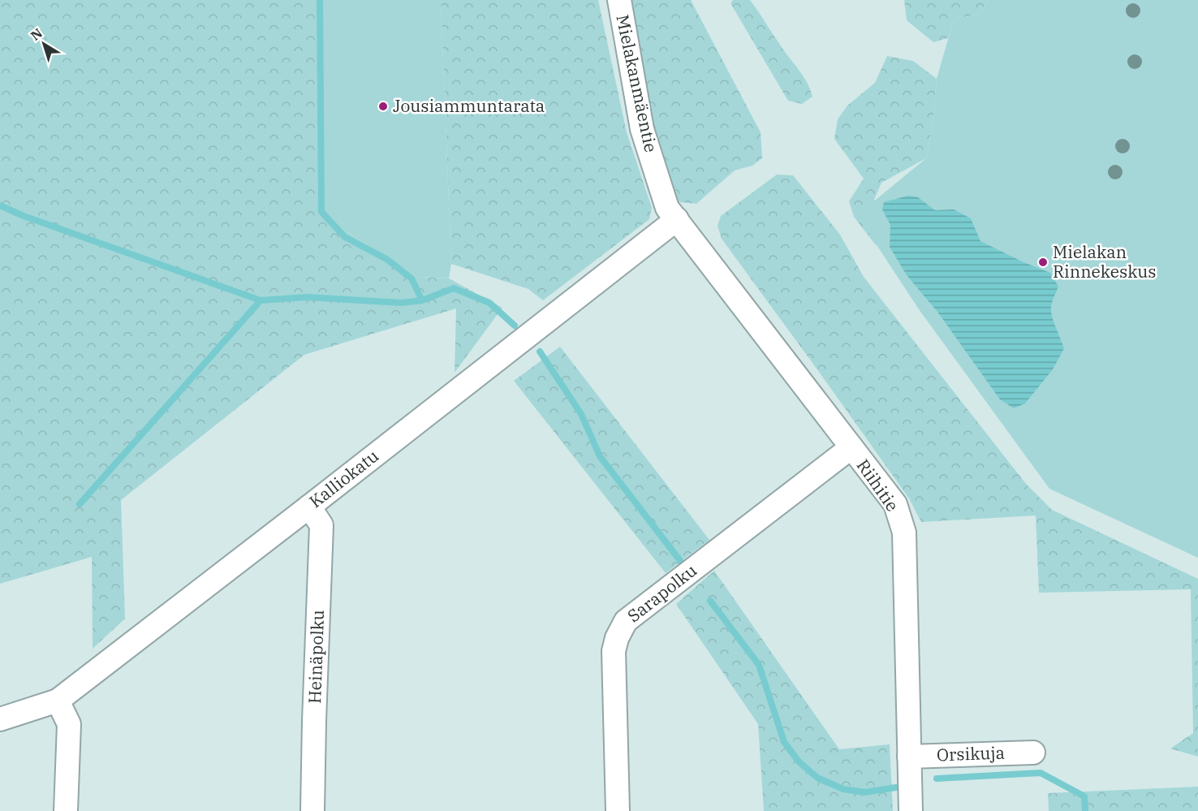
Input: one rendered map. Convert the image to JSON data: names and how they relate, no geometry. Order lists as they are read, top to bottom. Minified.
{"streets":{"street":["Mielakanmäentie","Kalliokatu","Riihitie","Sarapolku","Heinäpolku","Orsikuja"]},"crossings":[["Mielakanmäentie","Kalliokatu"],["Mielakanmäentie","Riihitie"],["Kalliokatu","Riihitie"],["Kalliokatu","Heinäpolku"],["Riihitie","Sarapolku"],["Riihitie","Orsikuja"]],"places":["Jousiammuntarata","Mielakan Rinnekeskus"],"north":"top left"}
